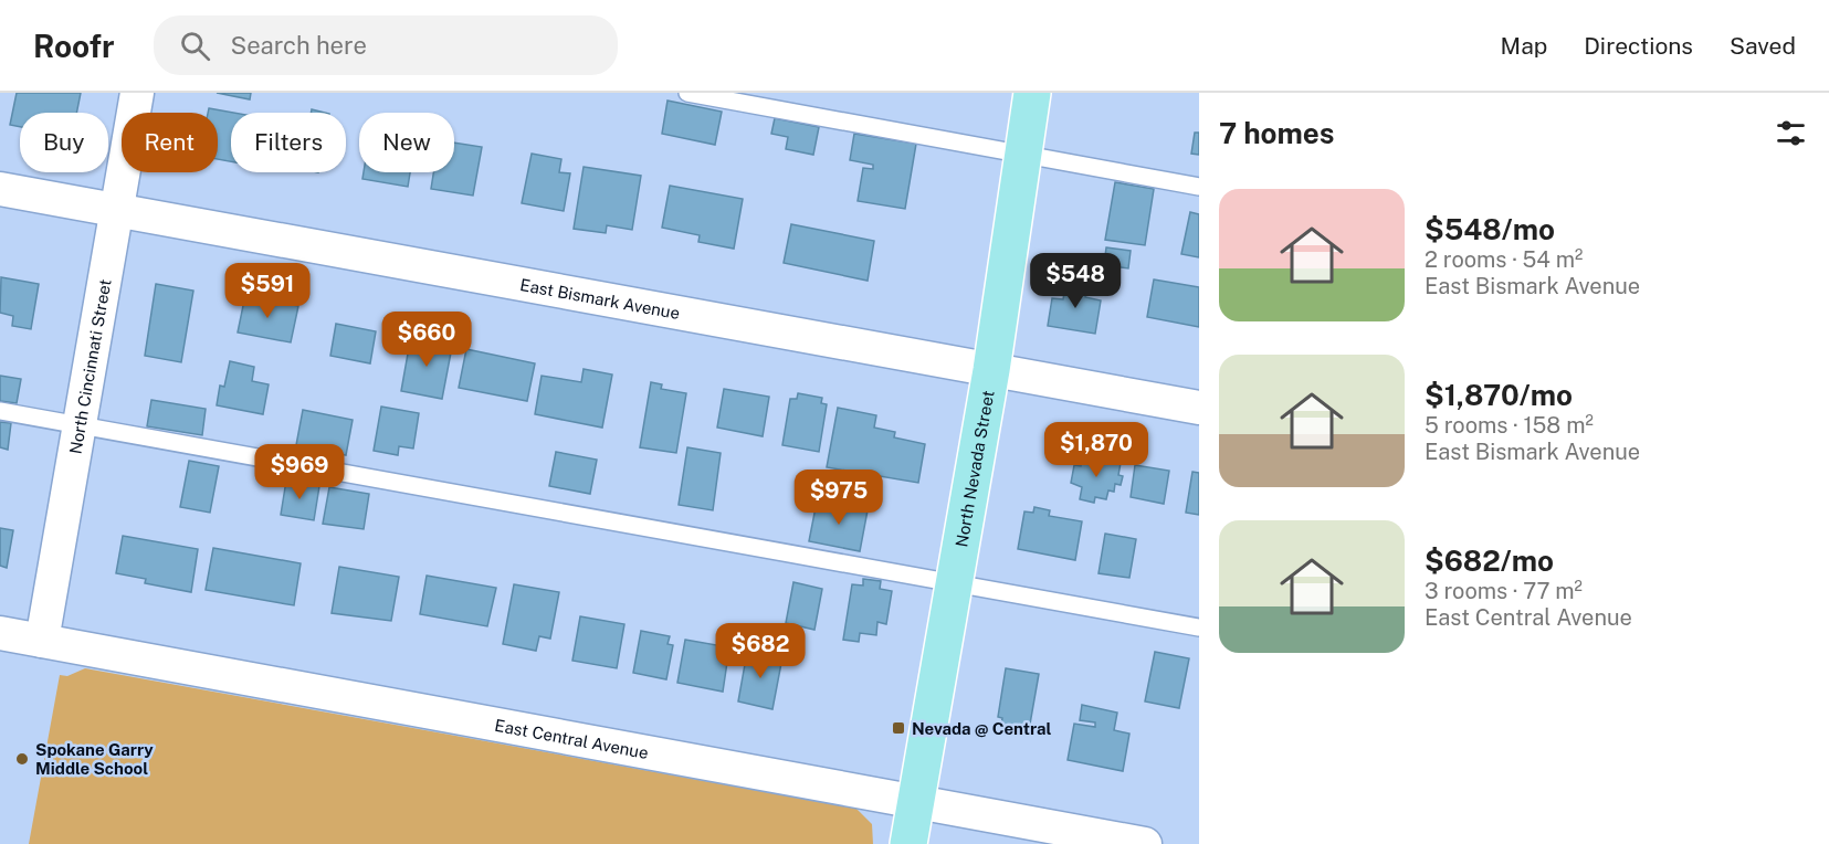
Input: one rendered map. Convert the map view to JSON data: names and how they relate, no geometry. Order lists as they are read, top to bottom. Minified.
{"streets":{"main road":["North Nevada Street"],"street":["East Bismark Avenue","North Cincinnati Street","East Central Avenue"]},"crossings":[["East Bismark Avenue","North Cincinnati Street"],["East Bismark Avenue","North Nevada Street"],["North Cincinnati Street","East Central Avenue"],["North Nevada Street","East Central Avenue"]],"places":{"transit":["Nevada @ Central"],"other":["Spokane Garry Middle School"]},"page":{"header":"Roofr","search":"Search here","nav":["Map","Directions","Saved"],"heading":"7 homes","chip":["Buy","Rent","Filters","New"],"list":[{"name":"$548/mo","note":"2 rooms · 54 m² · East Bismark Avenue"},{"name":"$1,870/mo","note":"5 rooms · 158 m² · East Bismark Avenue"},{"name":"$682/mo","note":"3 rooms · 77 m² · East Central Avenue"}],"price":["$548","$591","$660","$1,870","$969","$975","$682"]}}
